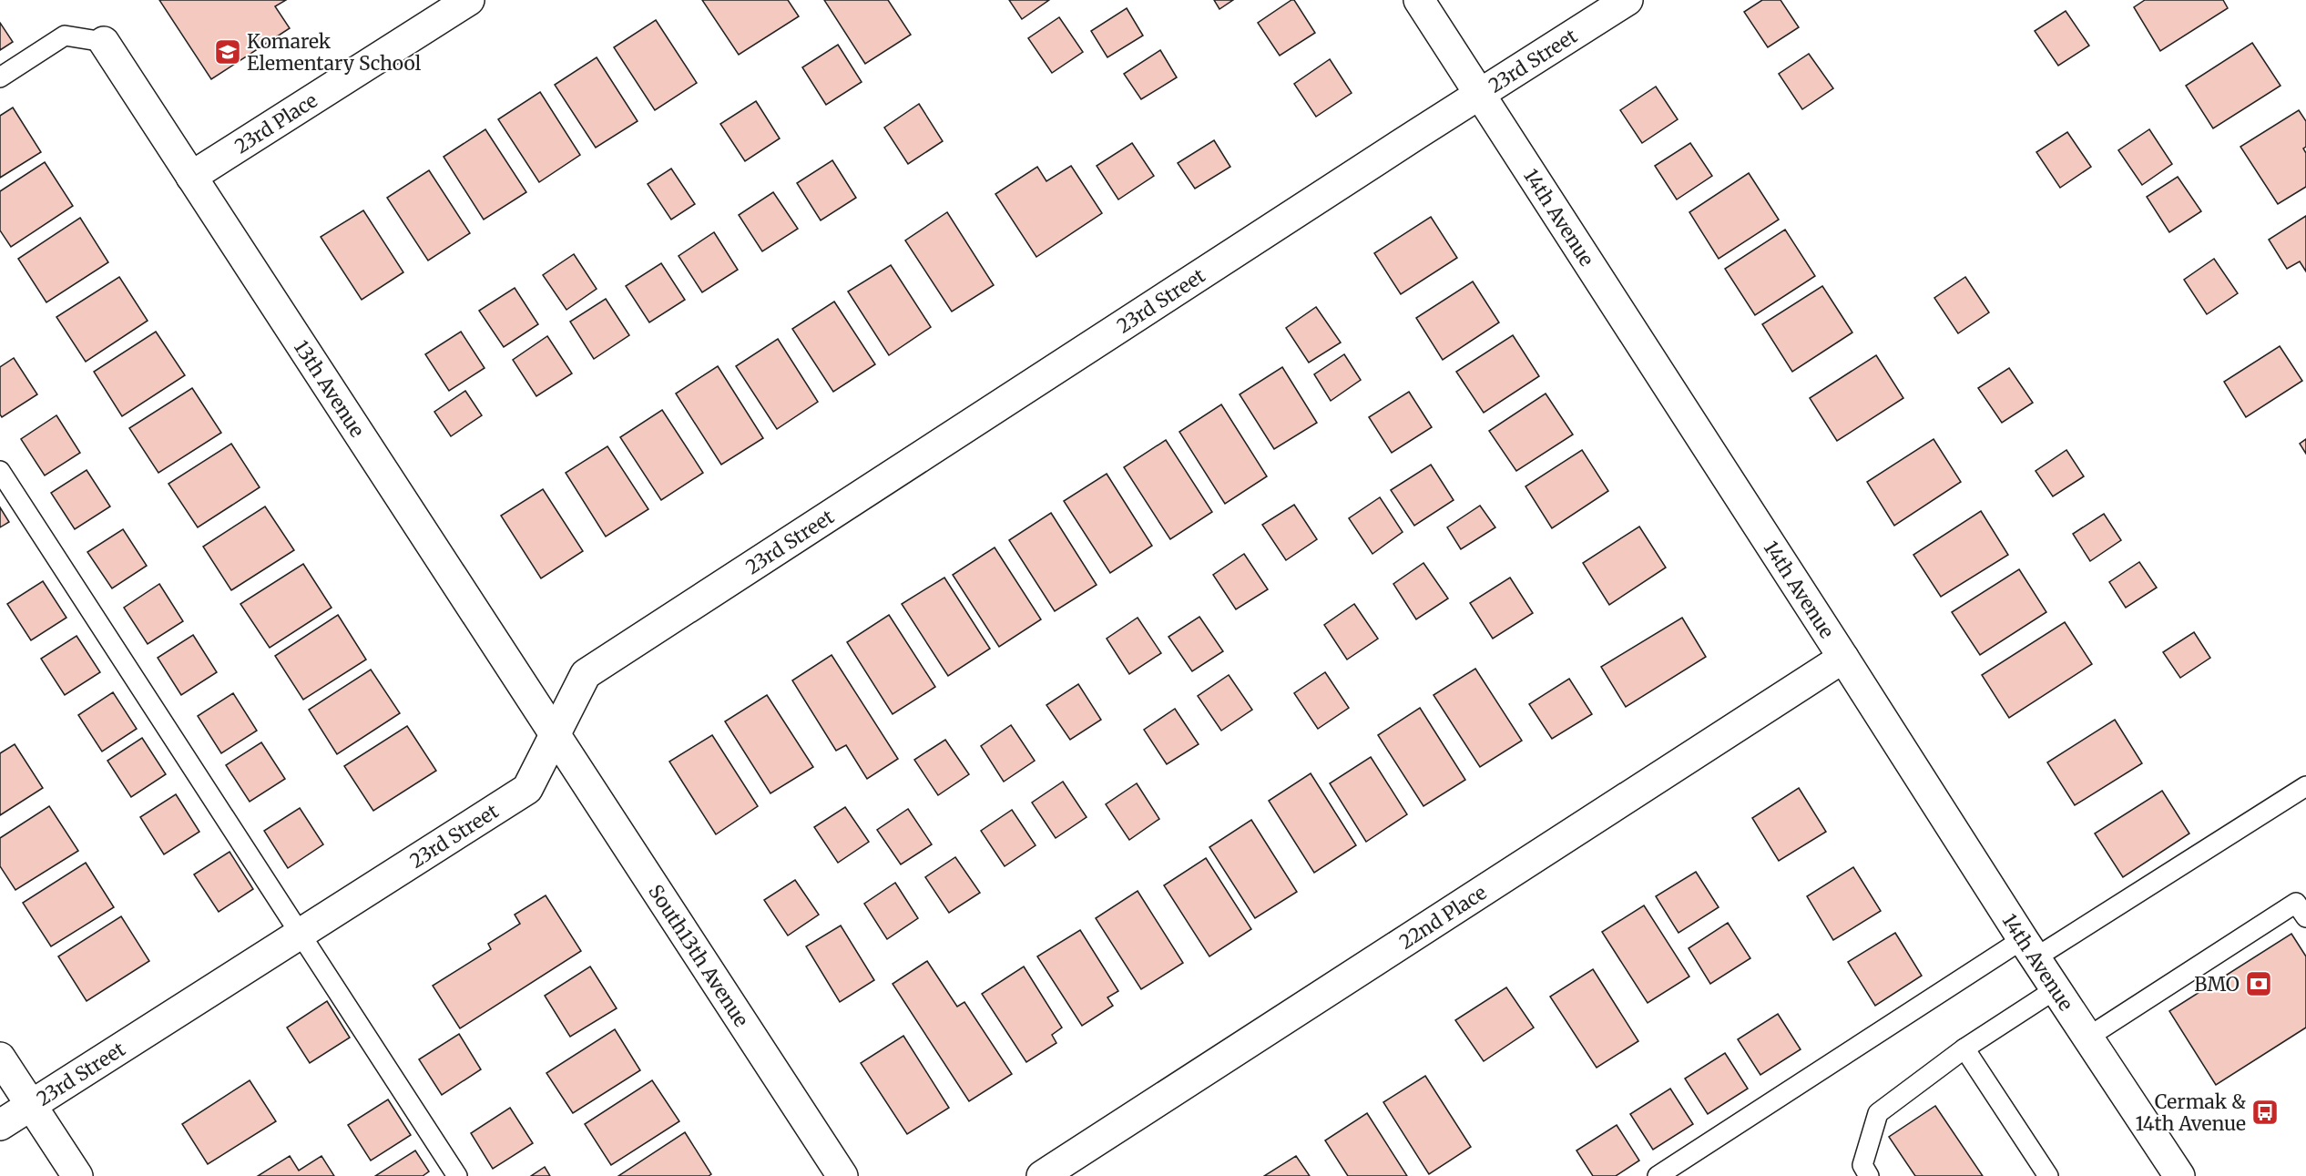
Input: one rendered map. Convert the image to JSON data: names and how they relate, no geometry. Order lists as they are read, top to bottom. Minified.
{"streets":{"street":["23rd Street","23rd Place","14th Avenue","13th Avenue","22nd Place","South13th Avenue"]},"crossings":[["23rd Street","14th Avenue"],["23rd Street","13th Avenue"],["23rd Street","South13th Avenue"],["23rd Place","13th Avenue"],["14th Avenue","22nd Place"],["13th Avenue","South13th Avenue"]],"places":{"school or university":["Komarek Elementary School"],"bank":["BMO"],"bus stop":["Cermak & 14th Avenue"]}}
